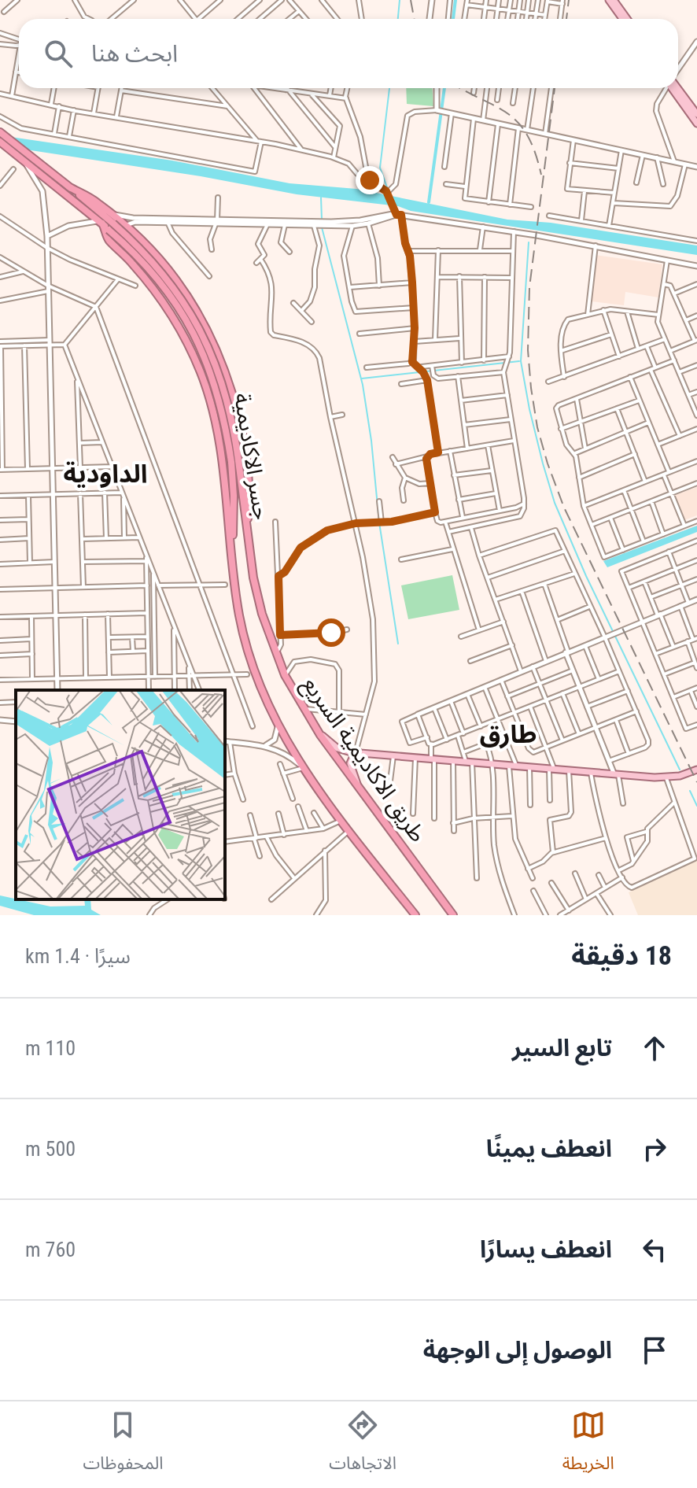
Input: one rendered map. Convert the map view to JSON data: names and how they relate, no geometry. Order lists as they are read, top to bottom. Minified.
{"streets":{"highway":["جسر الاكاديمية","طريق الاكاديمية السريع"]},"crossings":[["جسر الاكاديمية","طريق الاكاديمية السريع"]],"districts":["الداودية","طارق"],"page":{"search":"ابحث هنا","heading":["18 دقيقة","سيرًا · 1.4 km"],"list":[["تابع السير","110 m"],["انعطف يمينًا","500 m"],["انعطف يسارًا","760 m"],"الوصول إلى الوجهة"],"nav":["الخريطة","الاتجاهات","المحفوظات"]}}
